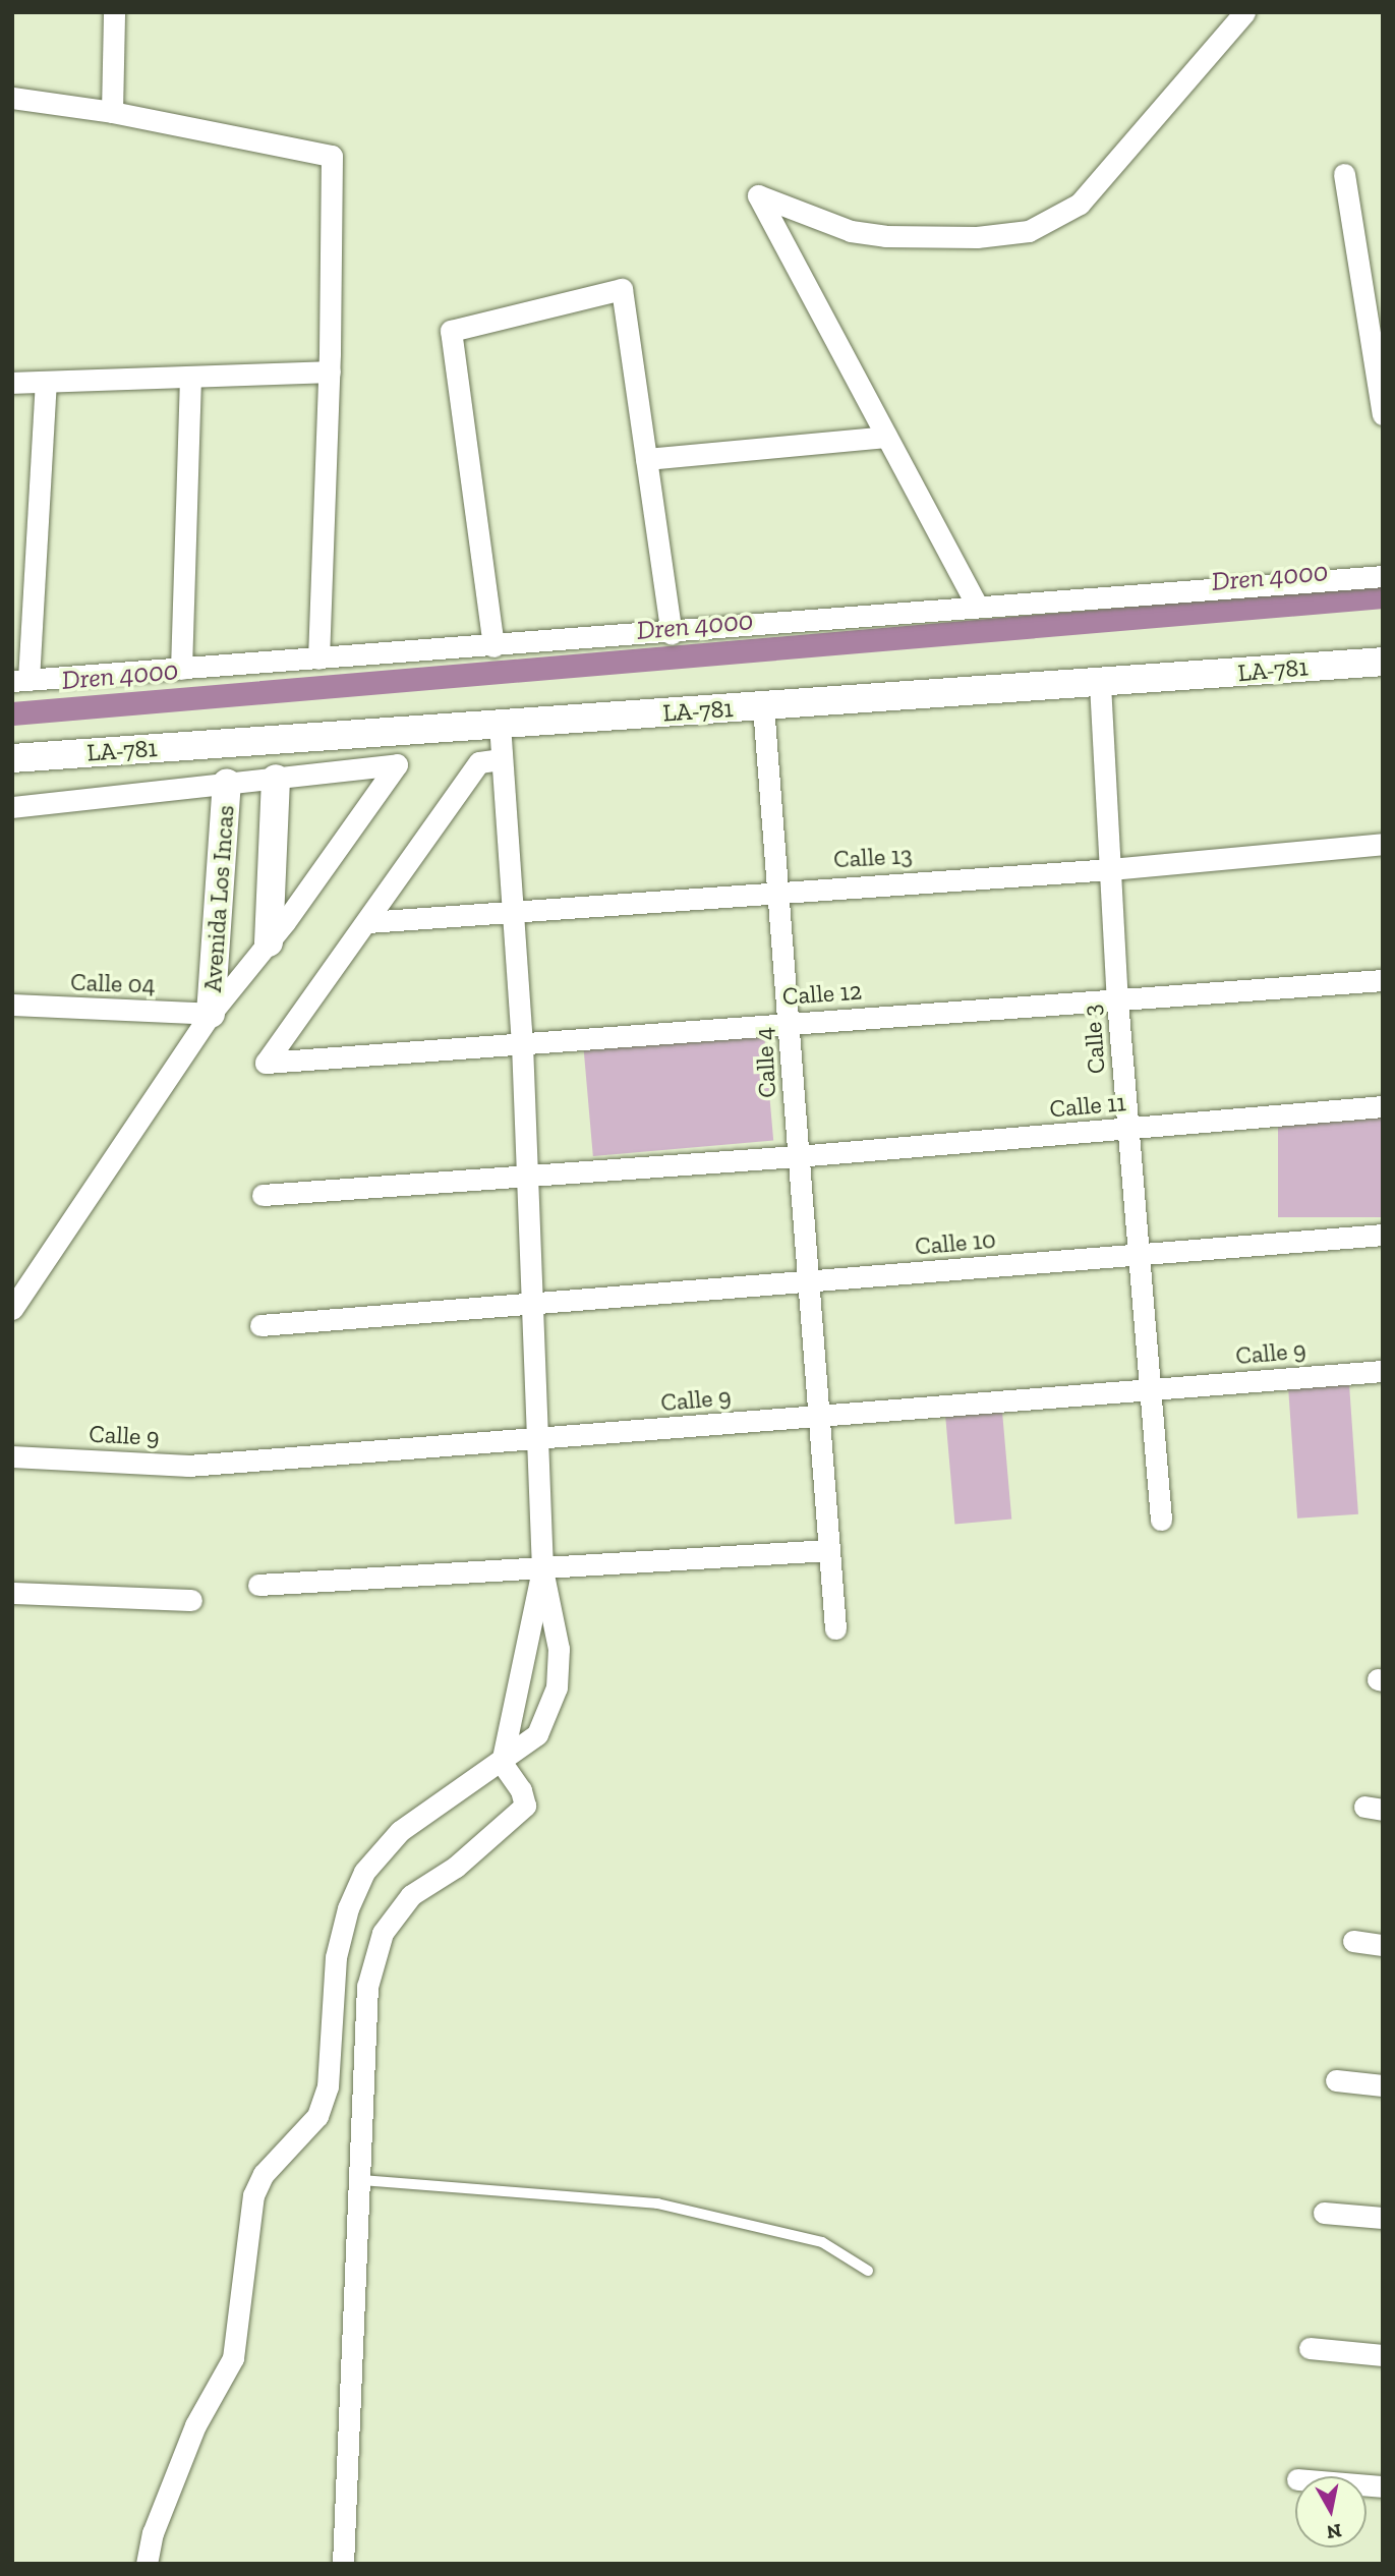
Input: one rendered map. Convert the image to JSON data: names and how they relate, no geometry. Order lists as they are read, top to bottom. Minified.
{"streets":{"street":["LA-781","Calle 13","Avenida Los Incas","Calle 04","Calle 12","Calle 3","Calle 4","Calle 11","Calle 10","Calle 9"]},"crossings":[["LA-781","Calle 3"],["LA-781","Calle 4"],["Calle 13","Calle 12"],["Calle 13","Calle 3"],["Calle 13","Calle 4"],["Avenida Los Incas","Calle 04"],["Calle 12","Calle 3"],["Calle 12","Calle 4"],["Calle 3","Calle 11"],["Calle 3","Calle 10"],["Calle 3","Calle 9"],["Calle 4","Calle 11"],["Calle 4","Calle 10"],["Calle 4","Calle 9"]],"water":["Dren 4000"],"north":"bottom"}
